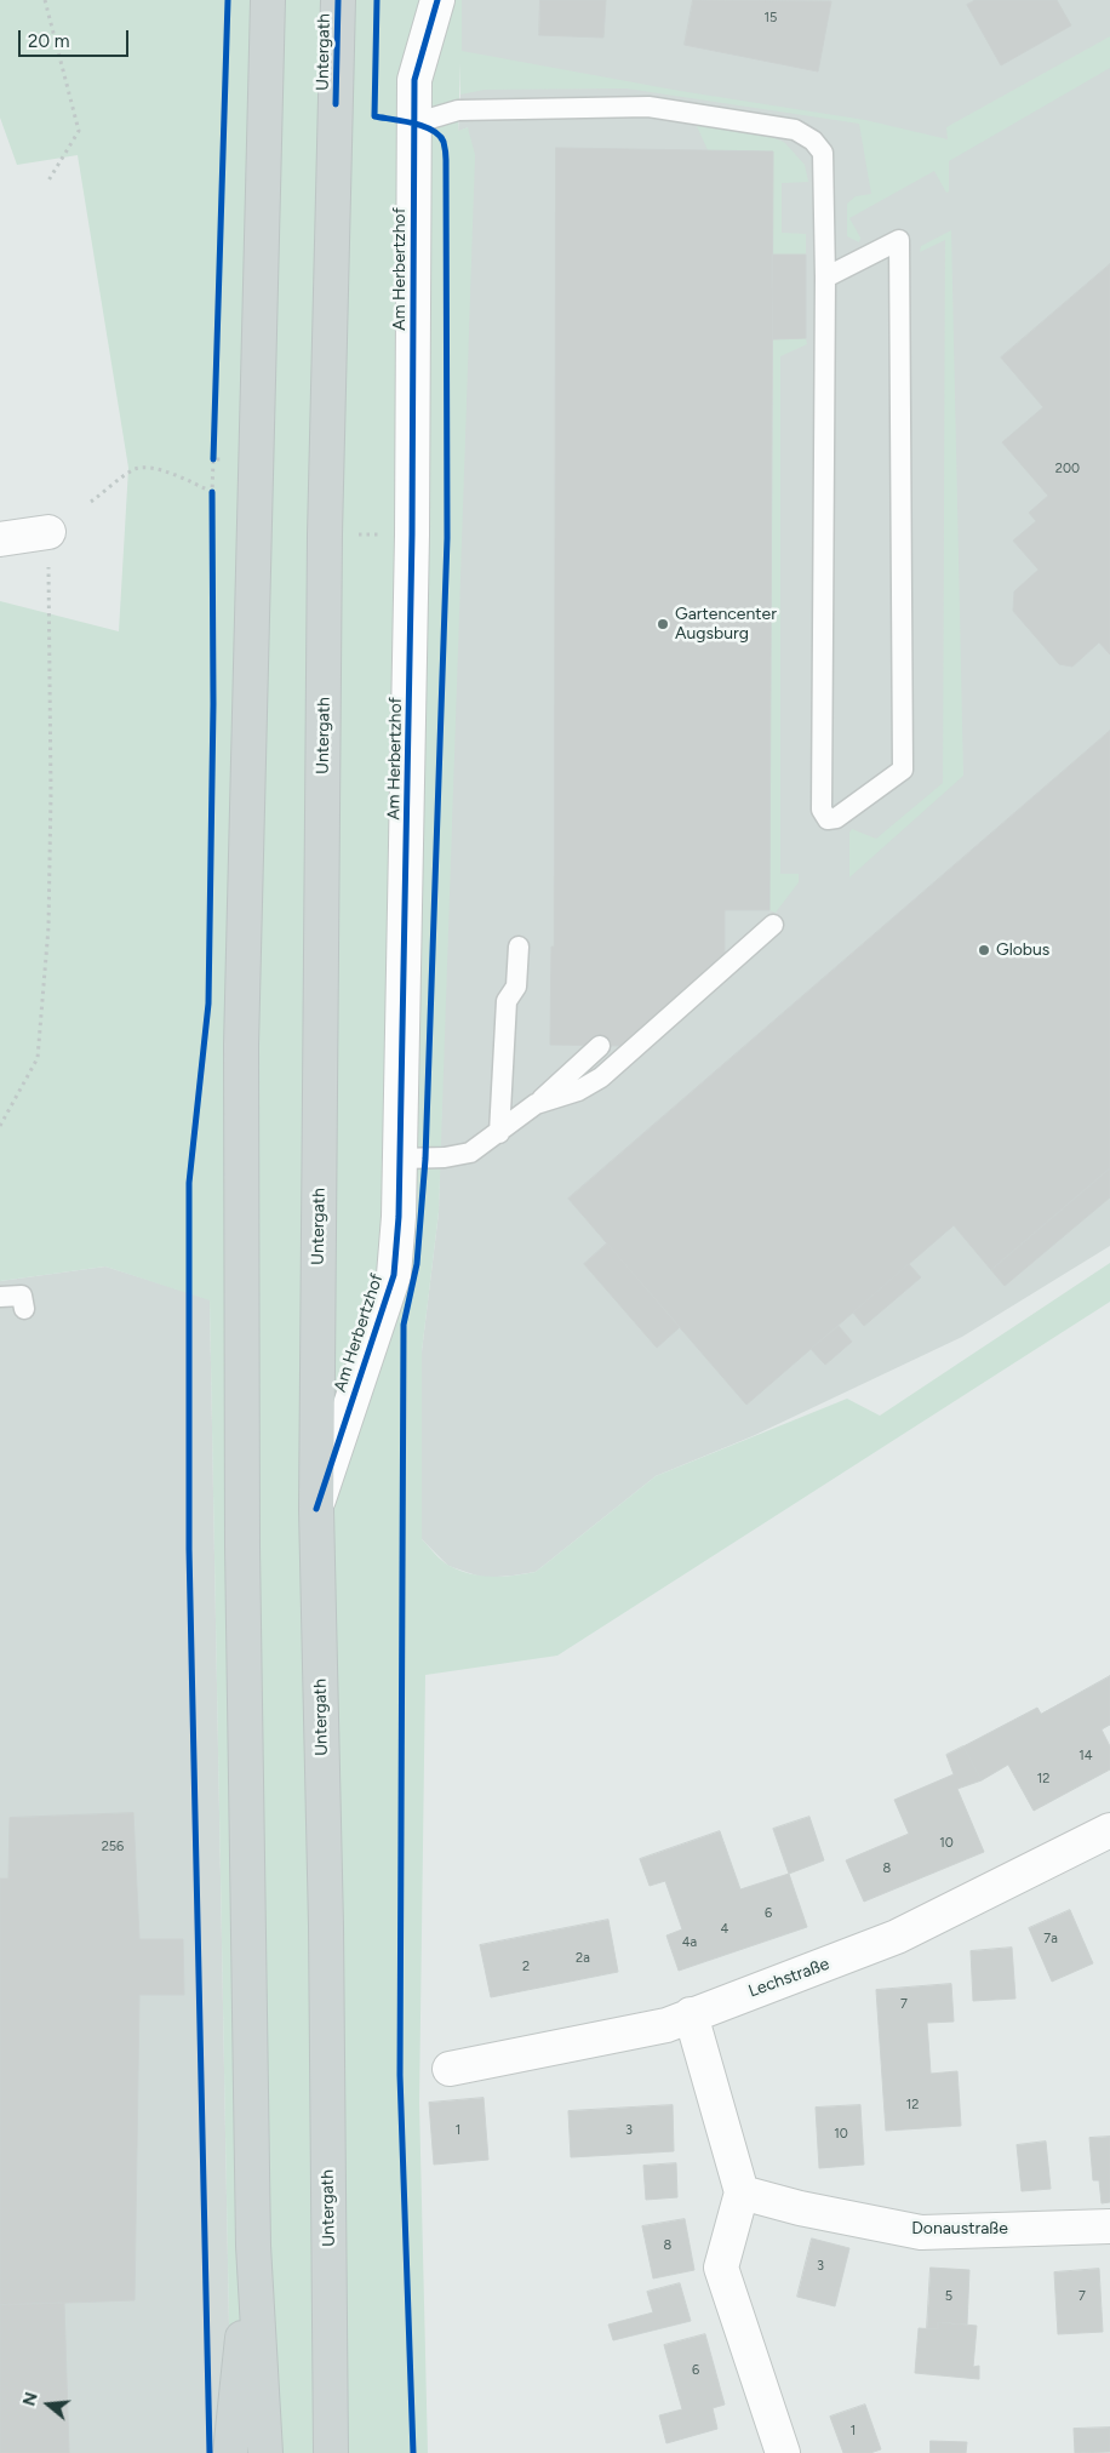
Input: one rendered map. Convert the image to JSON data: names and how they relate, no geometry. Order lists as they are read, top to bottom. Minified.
{"streets":{"main road":["Untergath"],"street":["Am Herbertzhof","Lechstraße","Donaustraße"]},"crossings":[["Untergath","Am Herbertzhof"]],"places":["Gartencenter Augsburg","Globus"],"house_numbers":["15","200","14","12","10","256","8","6","4","7a","4a","2a","2","7","12","1","3","10","8","3","5","7","6","1"],"scale_bar":"20 m","north":"left"}
